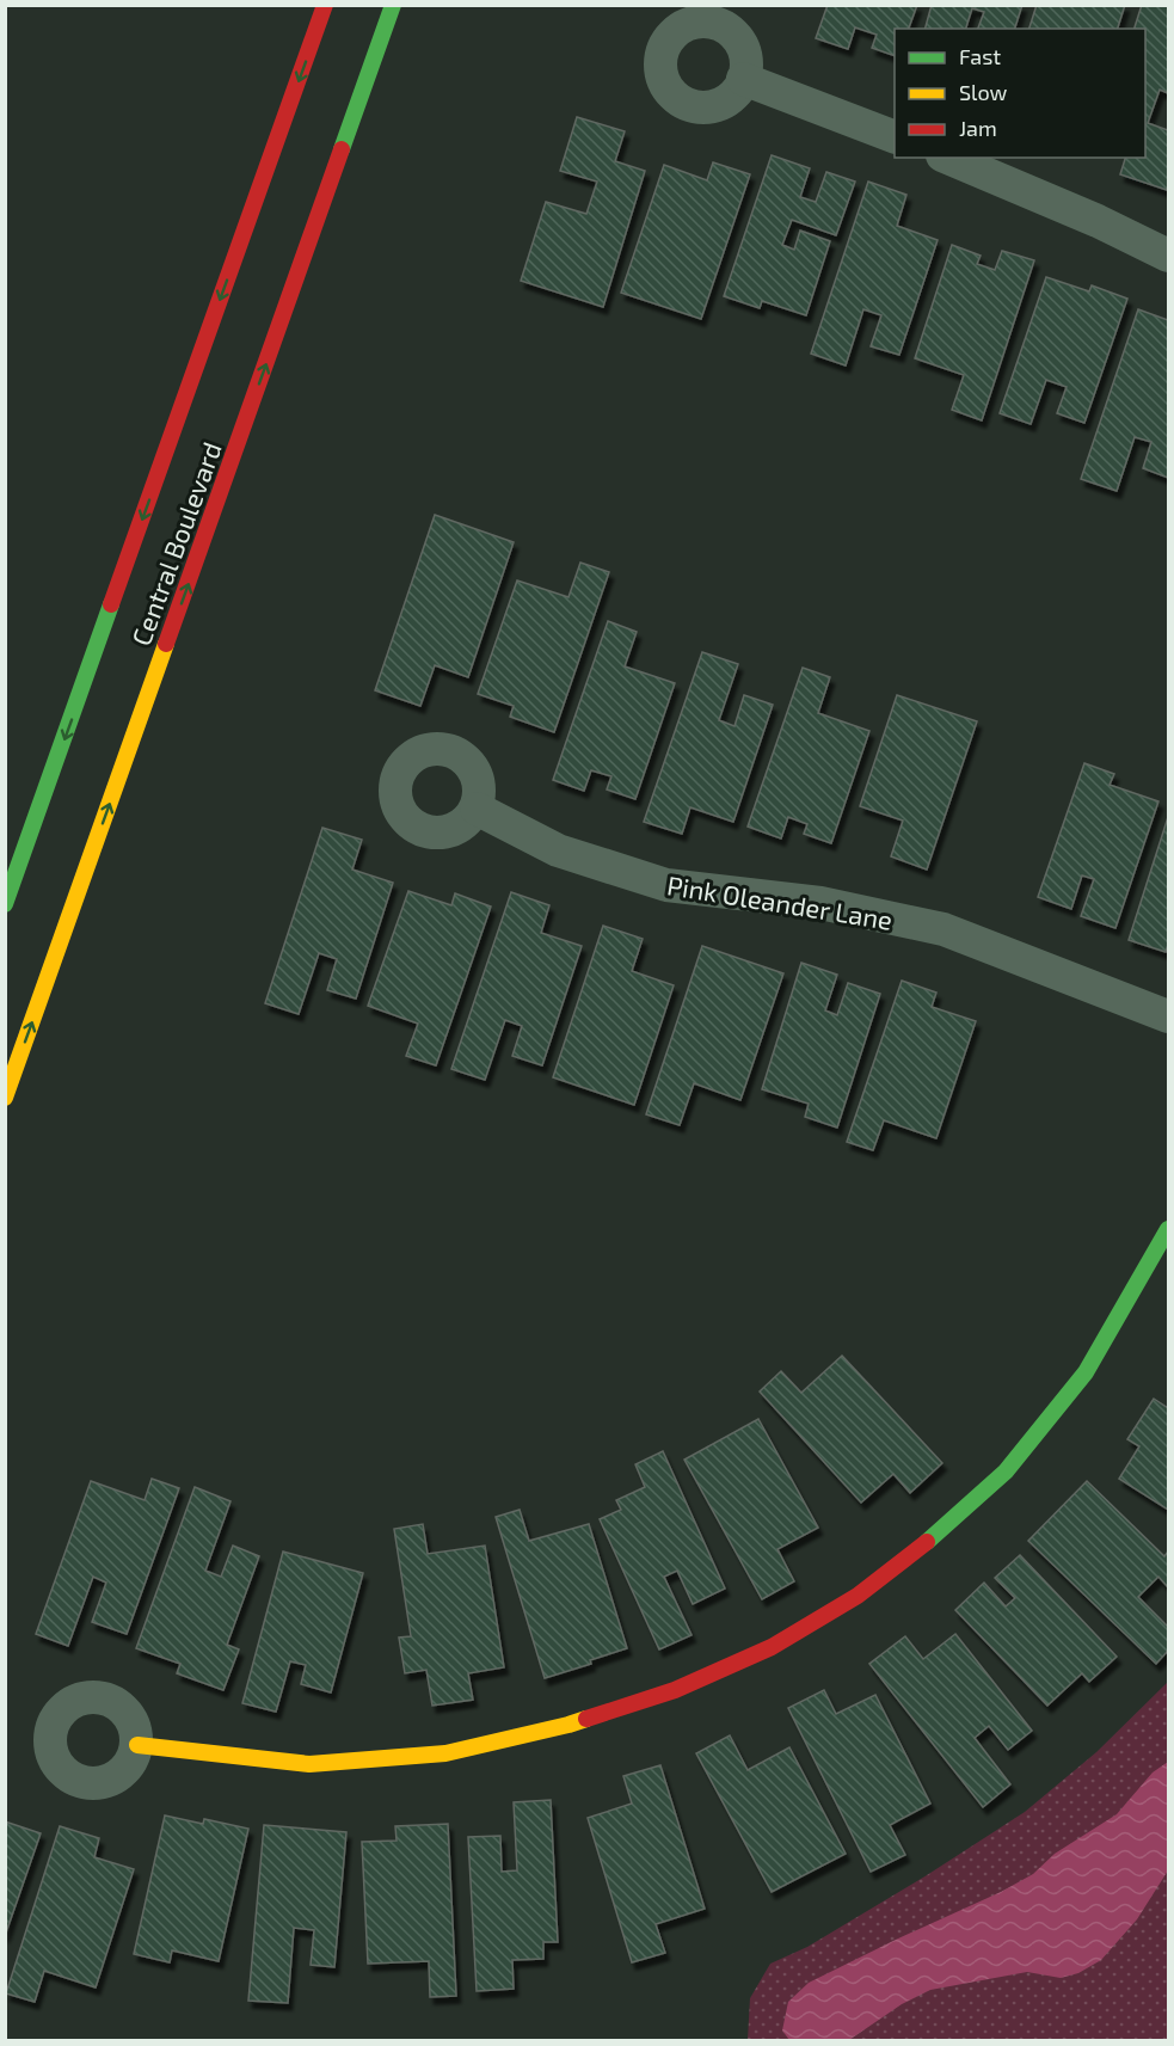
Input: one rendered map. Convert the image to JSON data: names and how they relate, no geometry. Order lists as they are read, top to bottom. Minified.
{"streets":{"street":["Central Boulevard","Pink Oleander Lane"]},"legend":["Fast","Slow","Jam"]}
